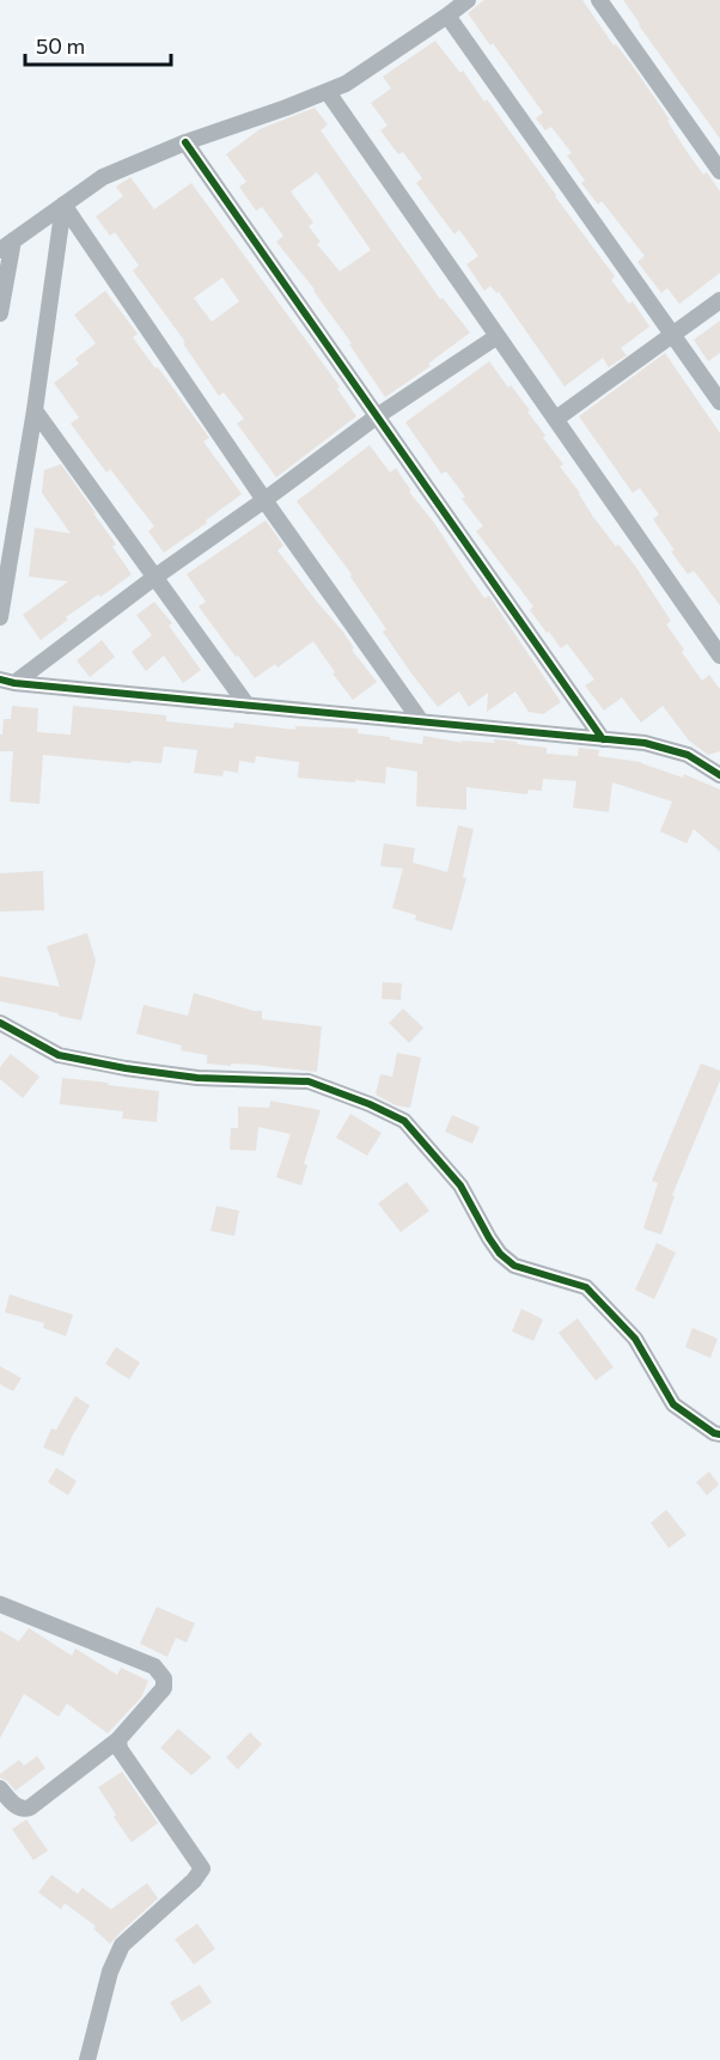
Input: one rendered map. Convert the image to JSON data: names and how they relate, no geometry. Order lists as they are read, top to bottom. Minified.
{"scale_bar":"50 m"}
